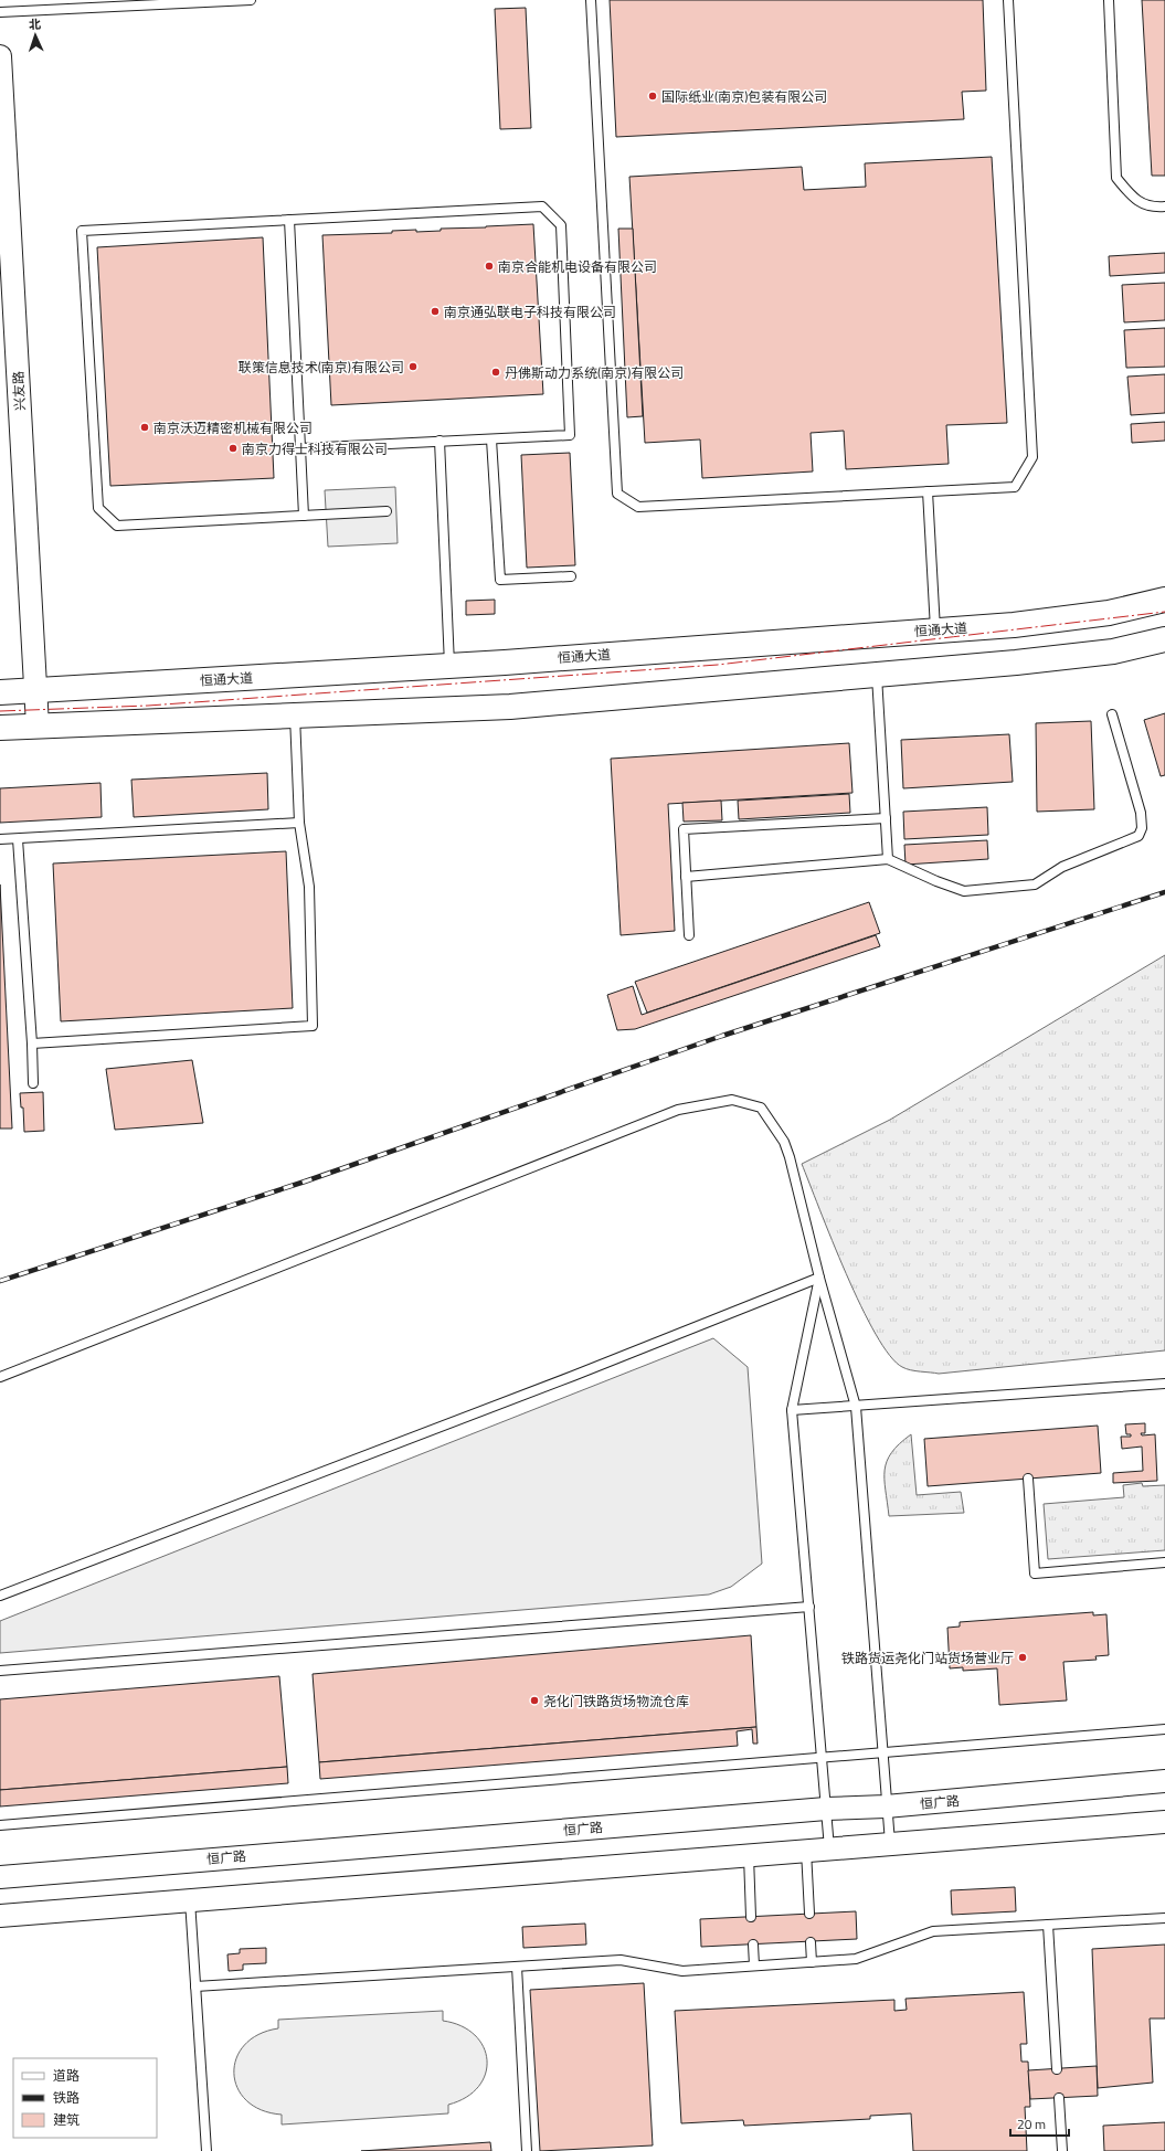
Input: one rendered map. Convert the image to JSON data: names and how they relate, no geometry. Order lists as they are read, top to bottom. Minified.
{"streets":{"main road":["恒通大道"],"street":["兴友路","恒广路"]},"crossings":[["兴友路","恒通大道"]],"places":["国际纸业(南京)包装有限公司","南京合能机电设备有限公司","南京通弘联电子科技有限公司","联策信息技术(南京)有限公司","丹佛斯动力系统(南京)有限公司","南京沃迈精密机械有限公司","南京力得士科技有限公司","铁路货运尧化门站货场营业厅","尧化门铁路货场物流仓库"],"legend":["道路","铁路","建筑"],"scale_bar":"20 m","north":"top"}
